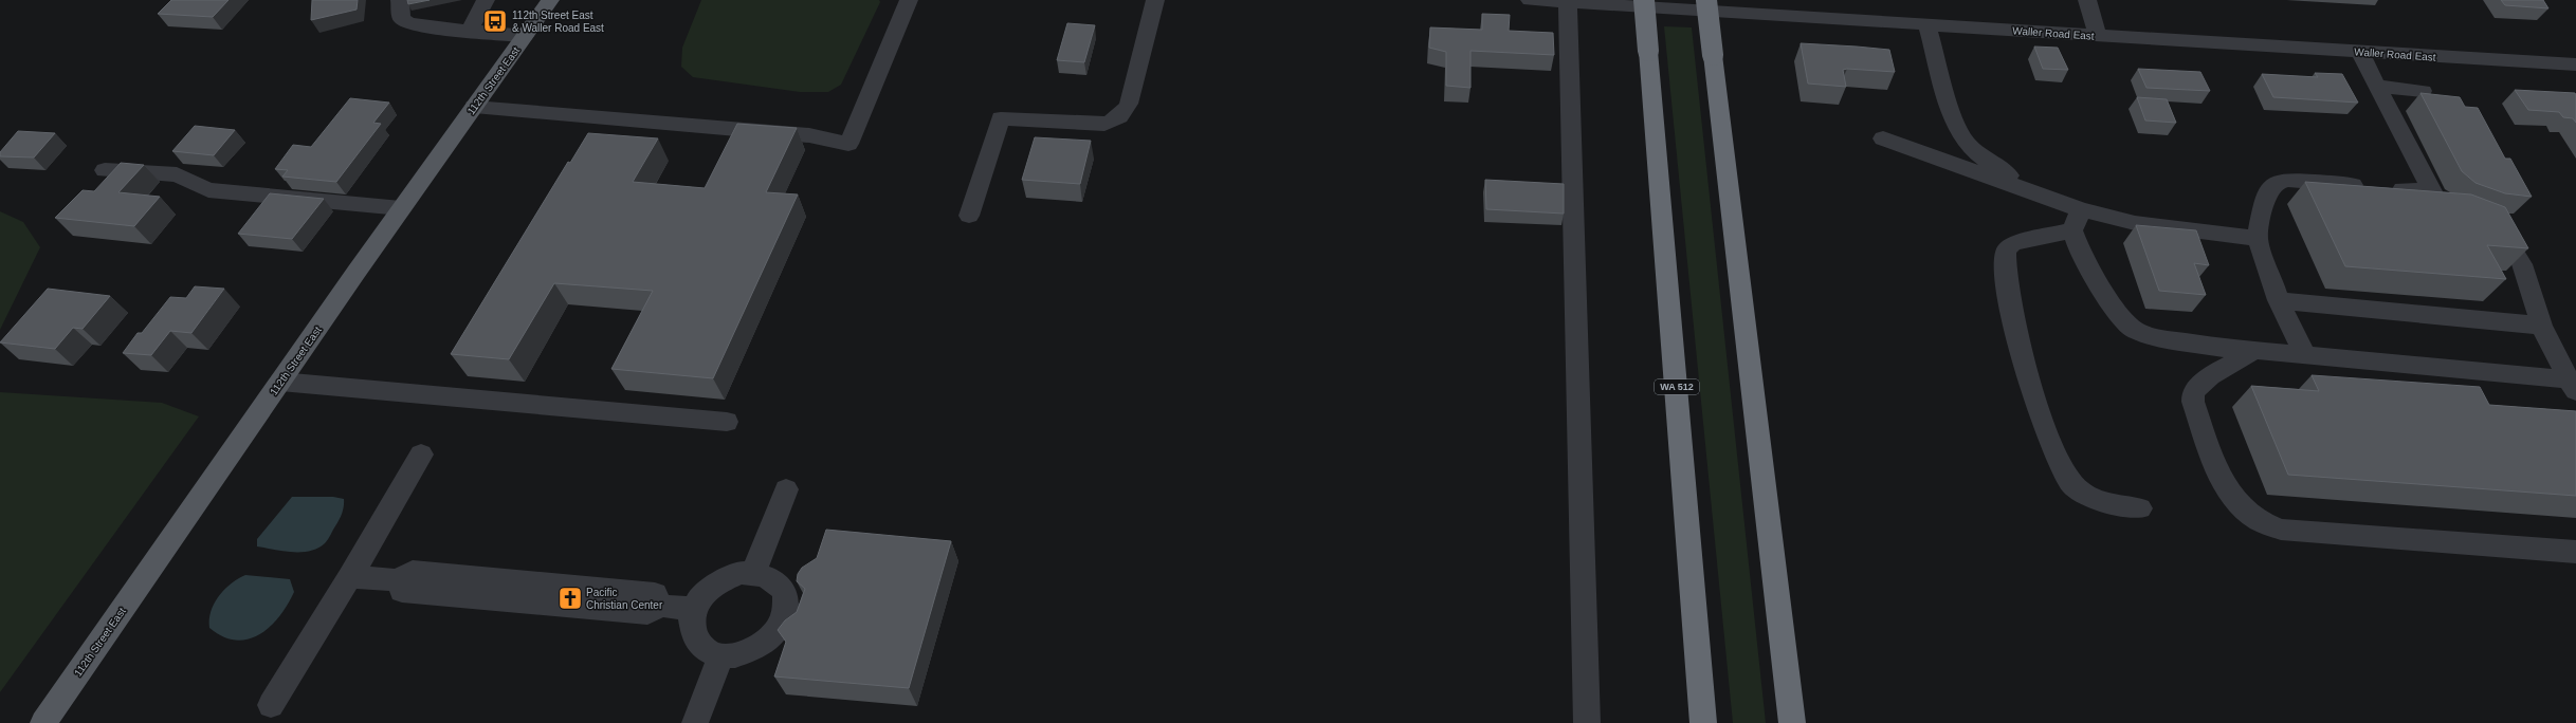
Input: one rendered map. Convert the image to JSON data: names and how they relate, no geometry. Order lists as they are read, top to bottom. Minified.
{"streets":{"highway":["WA 512"],"main road":["112th Street East"],"street":["Waller Road East"]},"places":{"bus stop":["112th Street East & Waller Road East"],"church":["Pacific Christian Center"]}}
